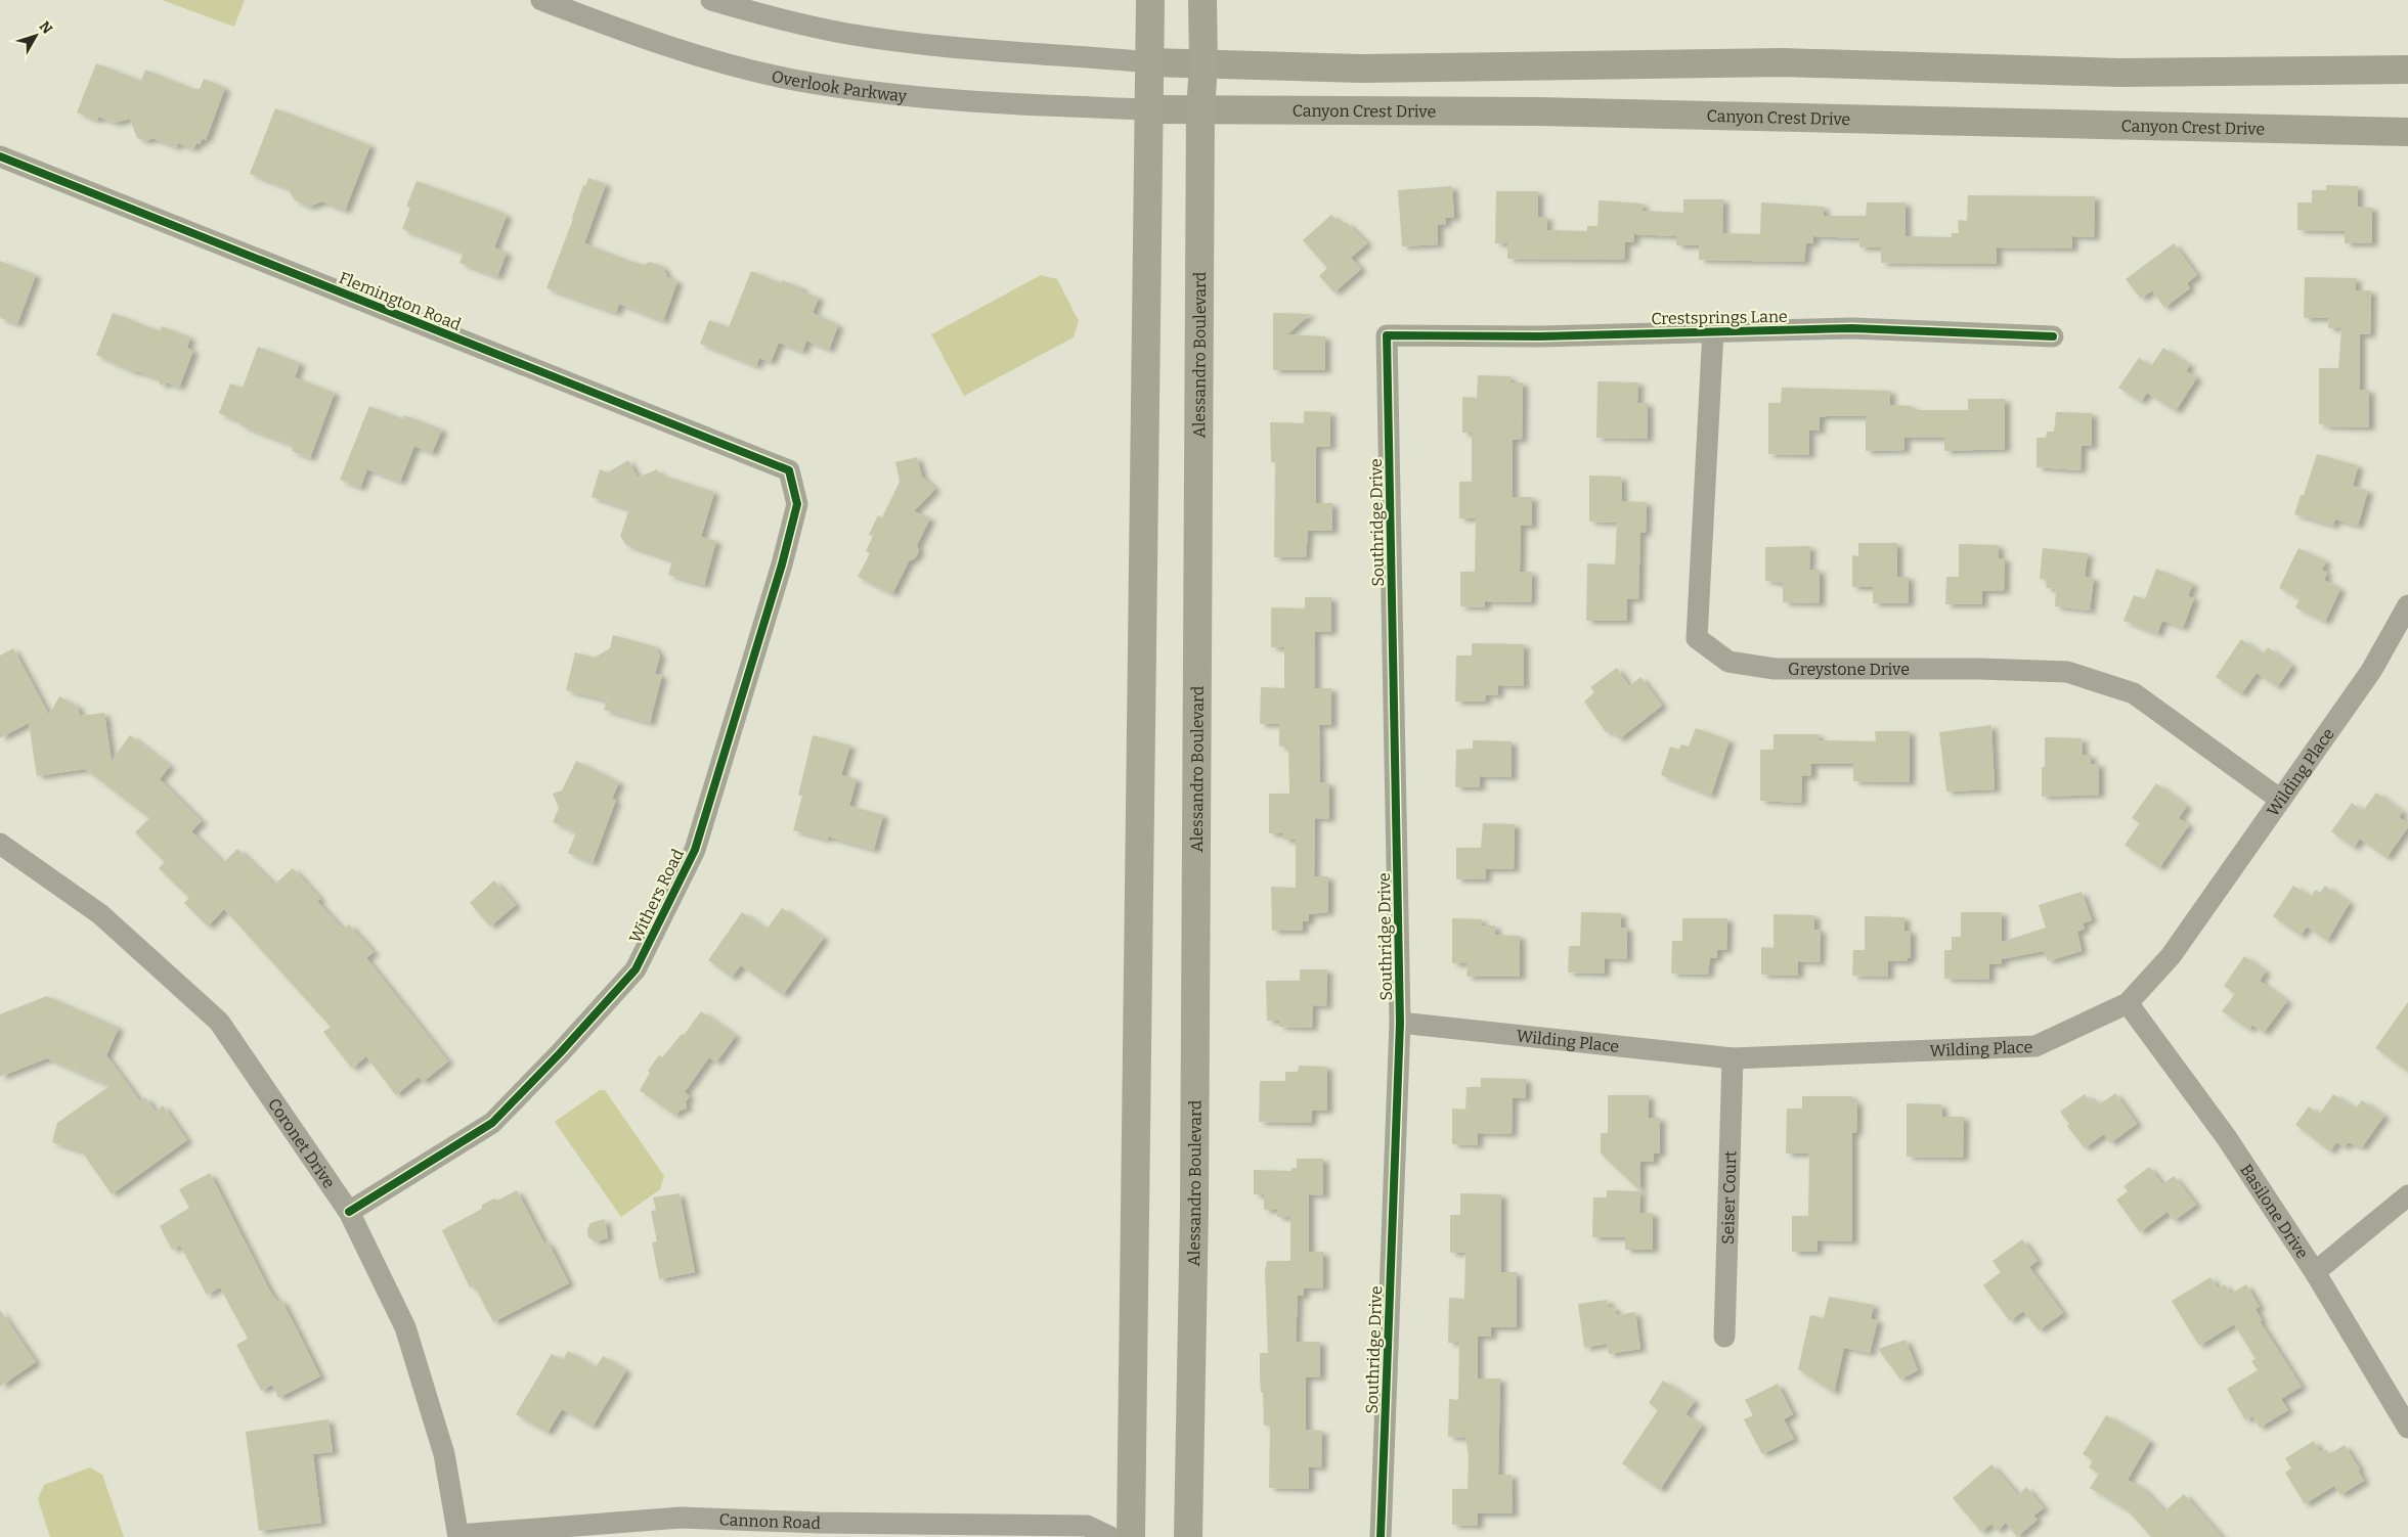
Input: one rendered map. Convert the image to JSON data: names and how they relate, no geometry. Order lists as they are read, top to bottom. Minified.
{"streets":{"main road":["Canyon Crest Drive","Alessandro Boulevard"],"street":["Overlook Parkway","Flemington Road","Crestsprings Lane","Southridge Drive","Greystone Drive","Wilding Place","Withers Road","Coronet Drive","Seiser Court","Basilone Drive","Cannon Road"]},"crossings":[["Overlook Parkway","Canyon Crest Drive"],["Canyon Crest Drive","Alessandro Boulevard"],["Flemington Road","Withers Road"],["Crestsprings Lane","Southridge Drive"],["Crestsprings Lane","Greystone Drive"],["Southridge Drive","Wilding Place"],["Greystone Drive","Wilding Place"],["Wilding Place","Seiser Court"],["Wilding Place","Basilone Drive"],["Withers Road","Coronet Drive"],["Coronet Drive","Cannon Road"]],"north":"top right"}
